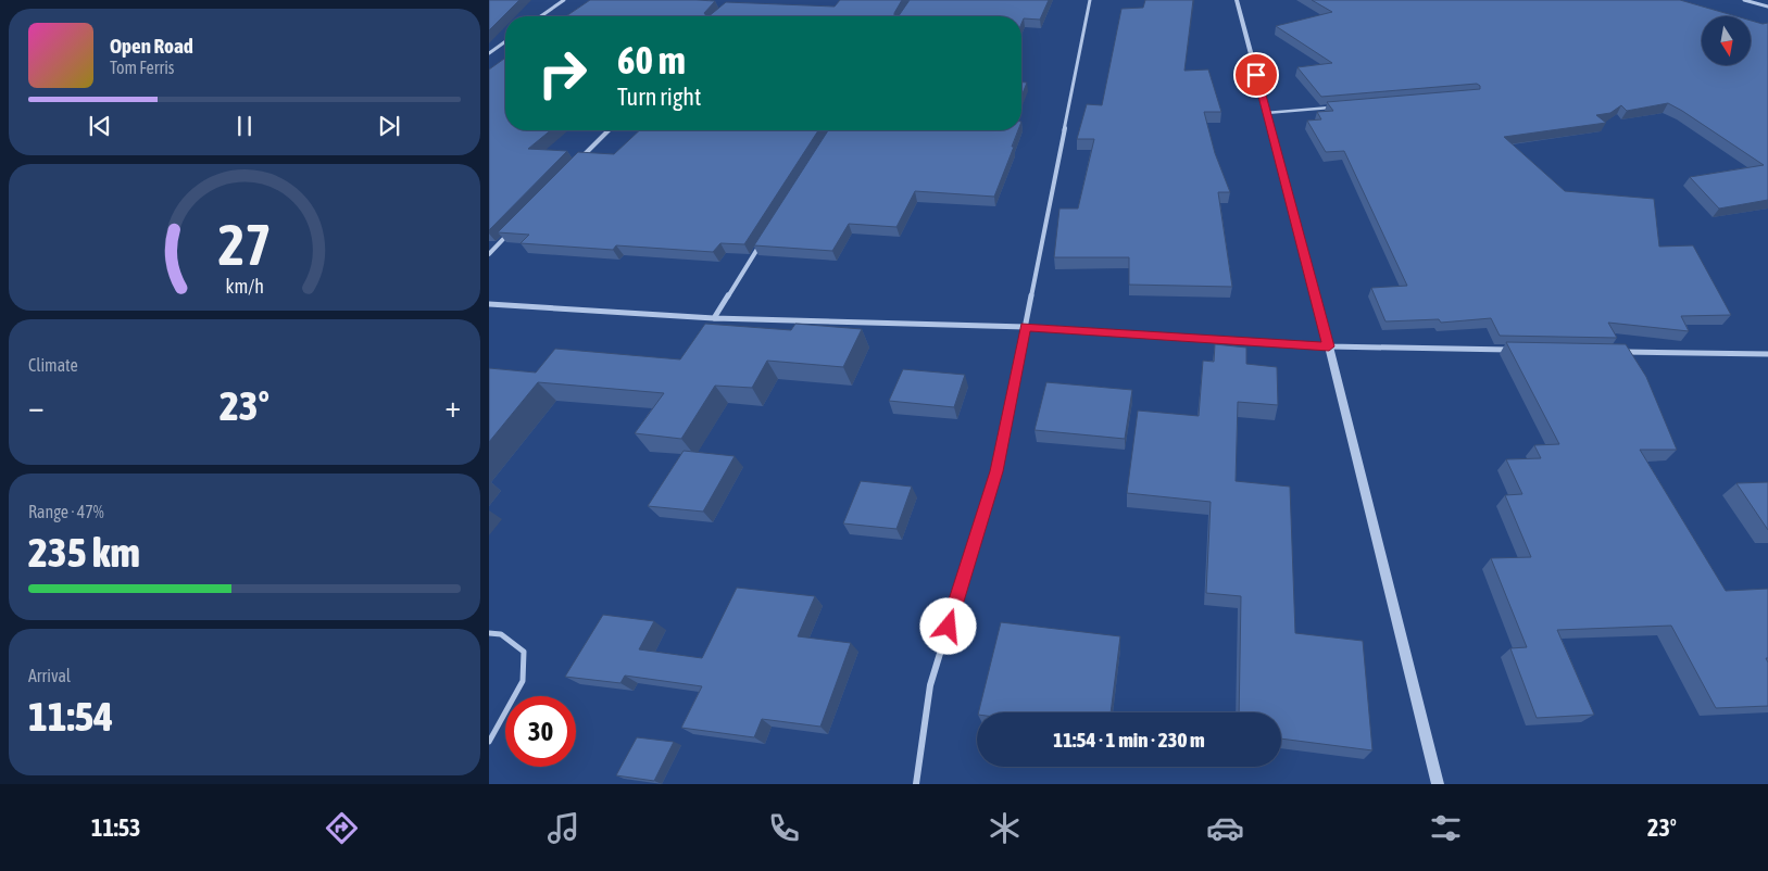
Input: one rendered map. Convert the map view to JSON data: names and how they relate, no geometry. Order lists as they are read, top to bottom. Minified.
{"north":"bottom","page":{"turn":["60 m","Turn right"],"song":["Open Road","Tom Ferris"],"tile":["Climate",["Range · 47%","235 km"],["Arrival","11:54"]],"heat":["−","23°","+"],"limit":"30","trip":"11:54 · 1 min · 230 m","tabs":["11:53","23°"],"gauge":["27","km/h"]}}
